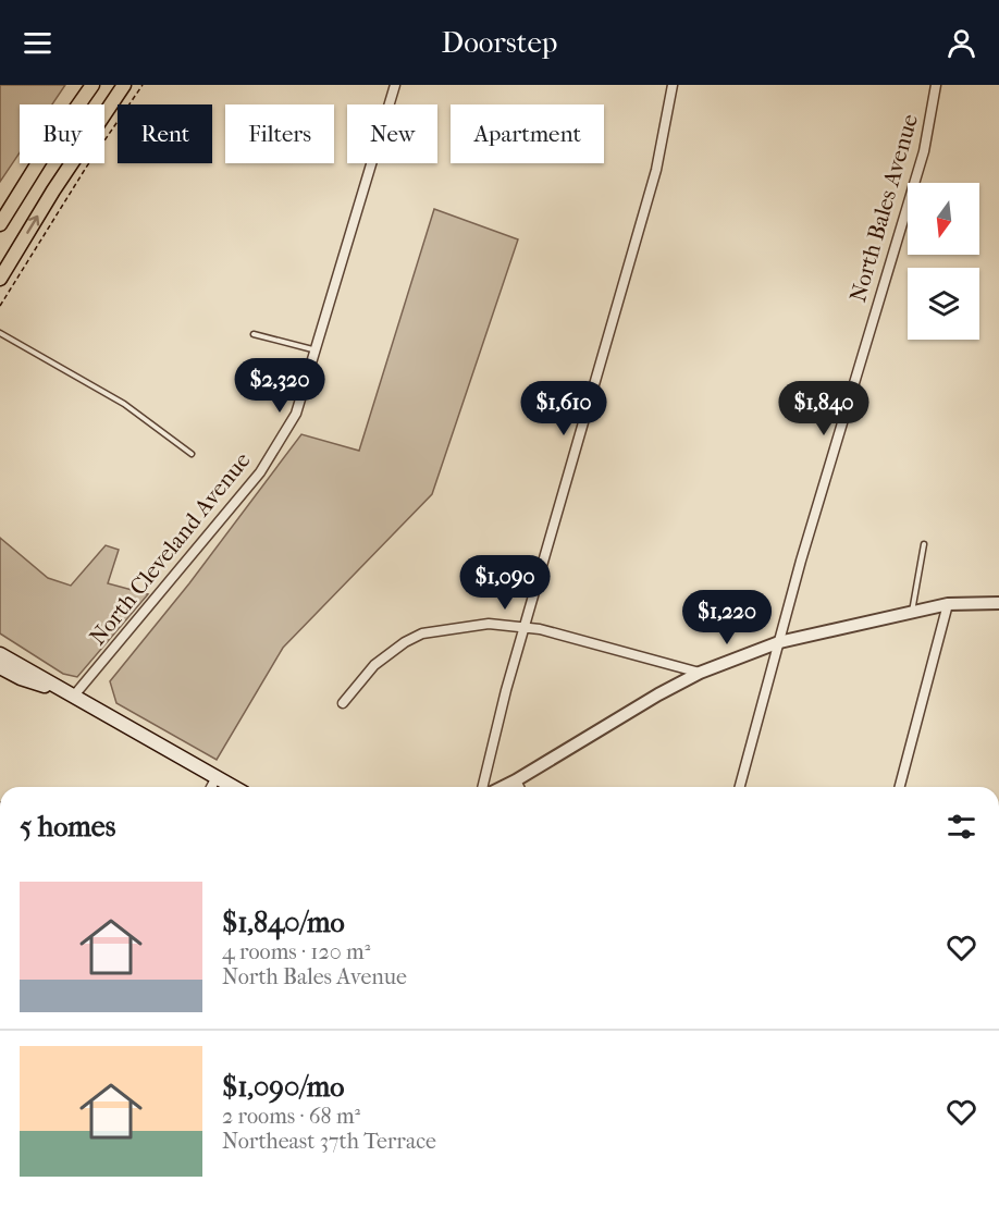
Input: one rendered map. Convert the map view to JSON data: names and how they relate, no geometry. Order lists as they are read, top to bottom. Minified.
{"streets":{"street":["North Bales Avenue","North Cleveland Avenue"]},"north":"bottom","page":{"header":"Doorstep","chip":["Buy","Rent","Filters","New","Apartment"],"price":["$2,320","$1,610","$1,840","$1,090","$1,220"],"heading":"5 homes","list":[{"name":"$1,840/mo","note":"4 rooms · 120 m² · North Bales Avenue"},{"name":"$1,090/mo","note":"2 rooms · 68 m² · Northeast 37th Terrace"}]}}
